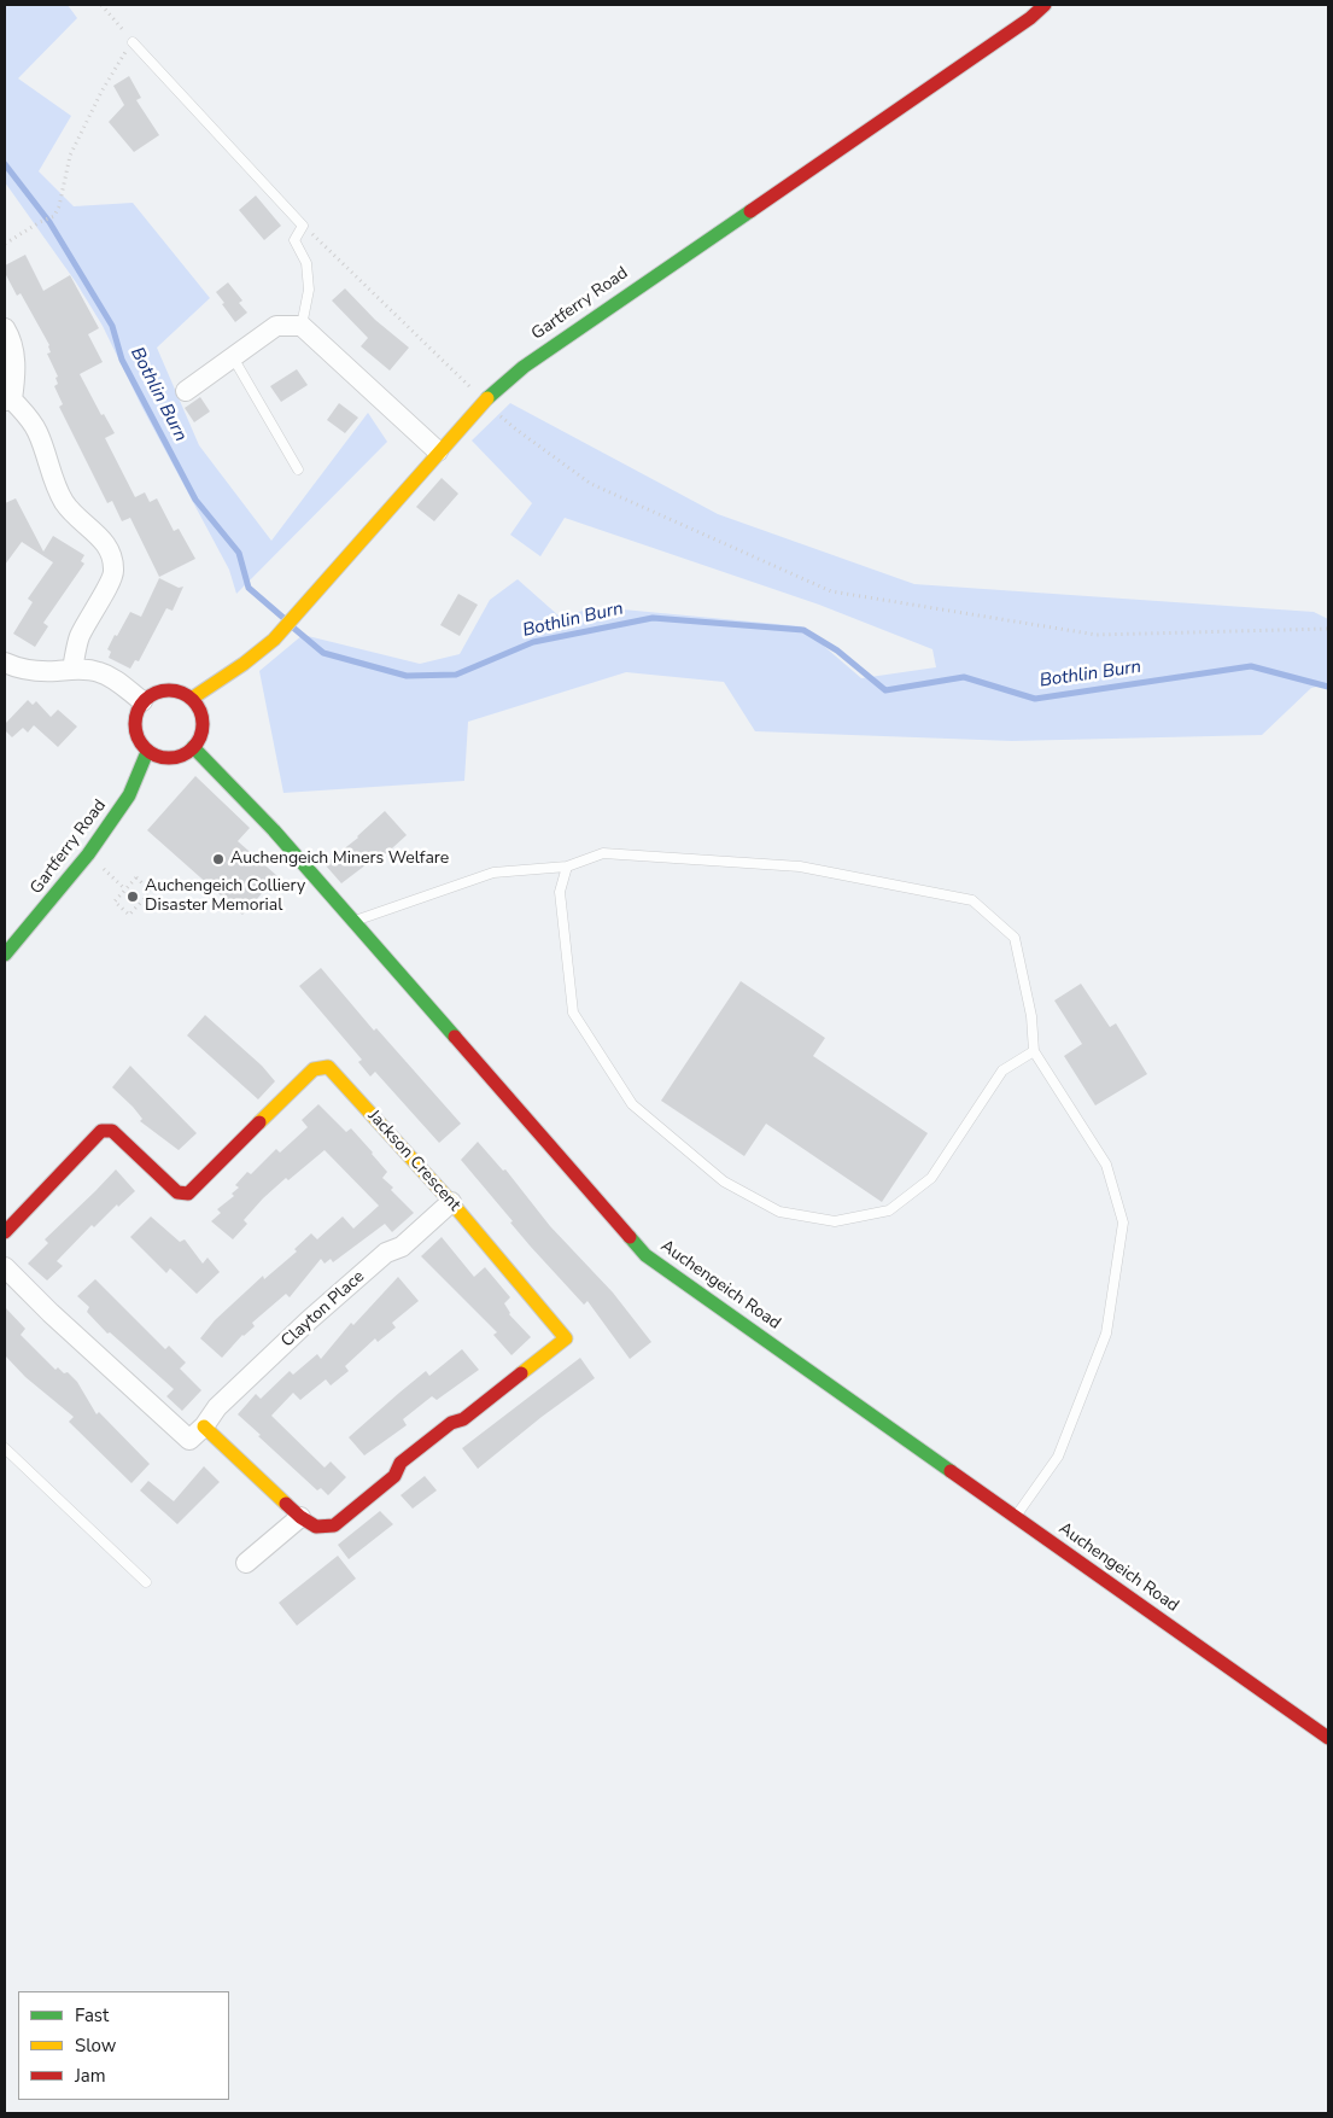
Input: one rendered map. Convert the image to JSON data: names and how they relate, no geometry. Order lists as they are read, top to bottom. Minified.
{"streets":{"street":["Gartferry Road","Jackson Crescent","Auchengeich Road","Clayton Place"]},"crossings":[["Gartferry Road","Auchengeich Road"],["Jackson Crescent","Clayton Place"]],"water":["Bothlin Burn"],"places":["Auchengeich Miners Welfare","Auchengeich Colliery Disaster Memorial"],"legend":["Fast","Slow","Jam"]}
